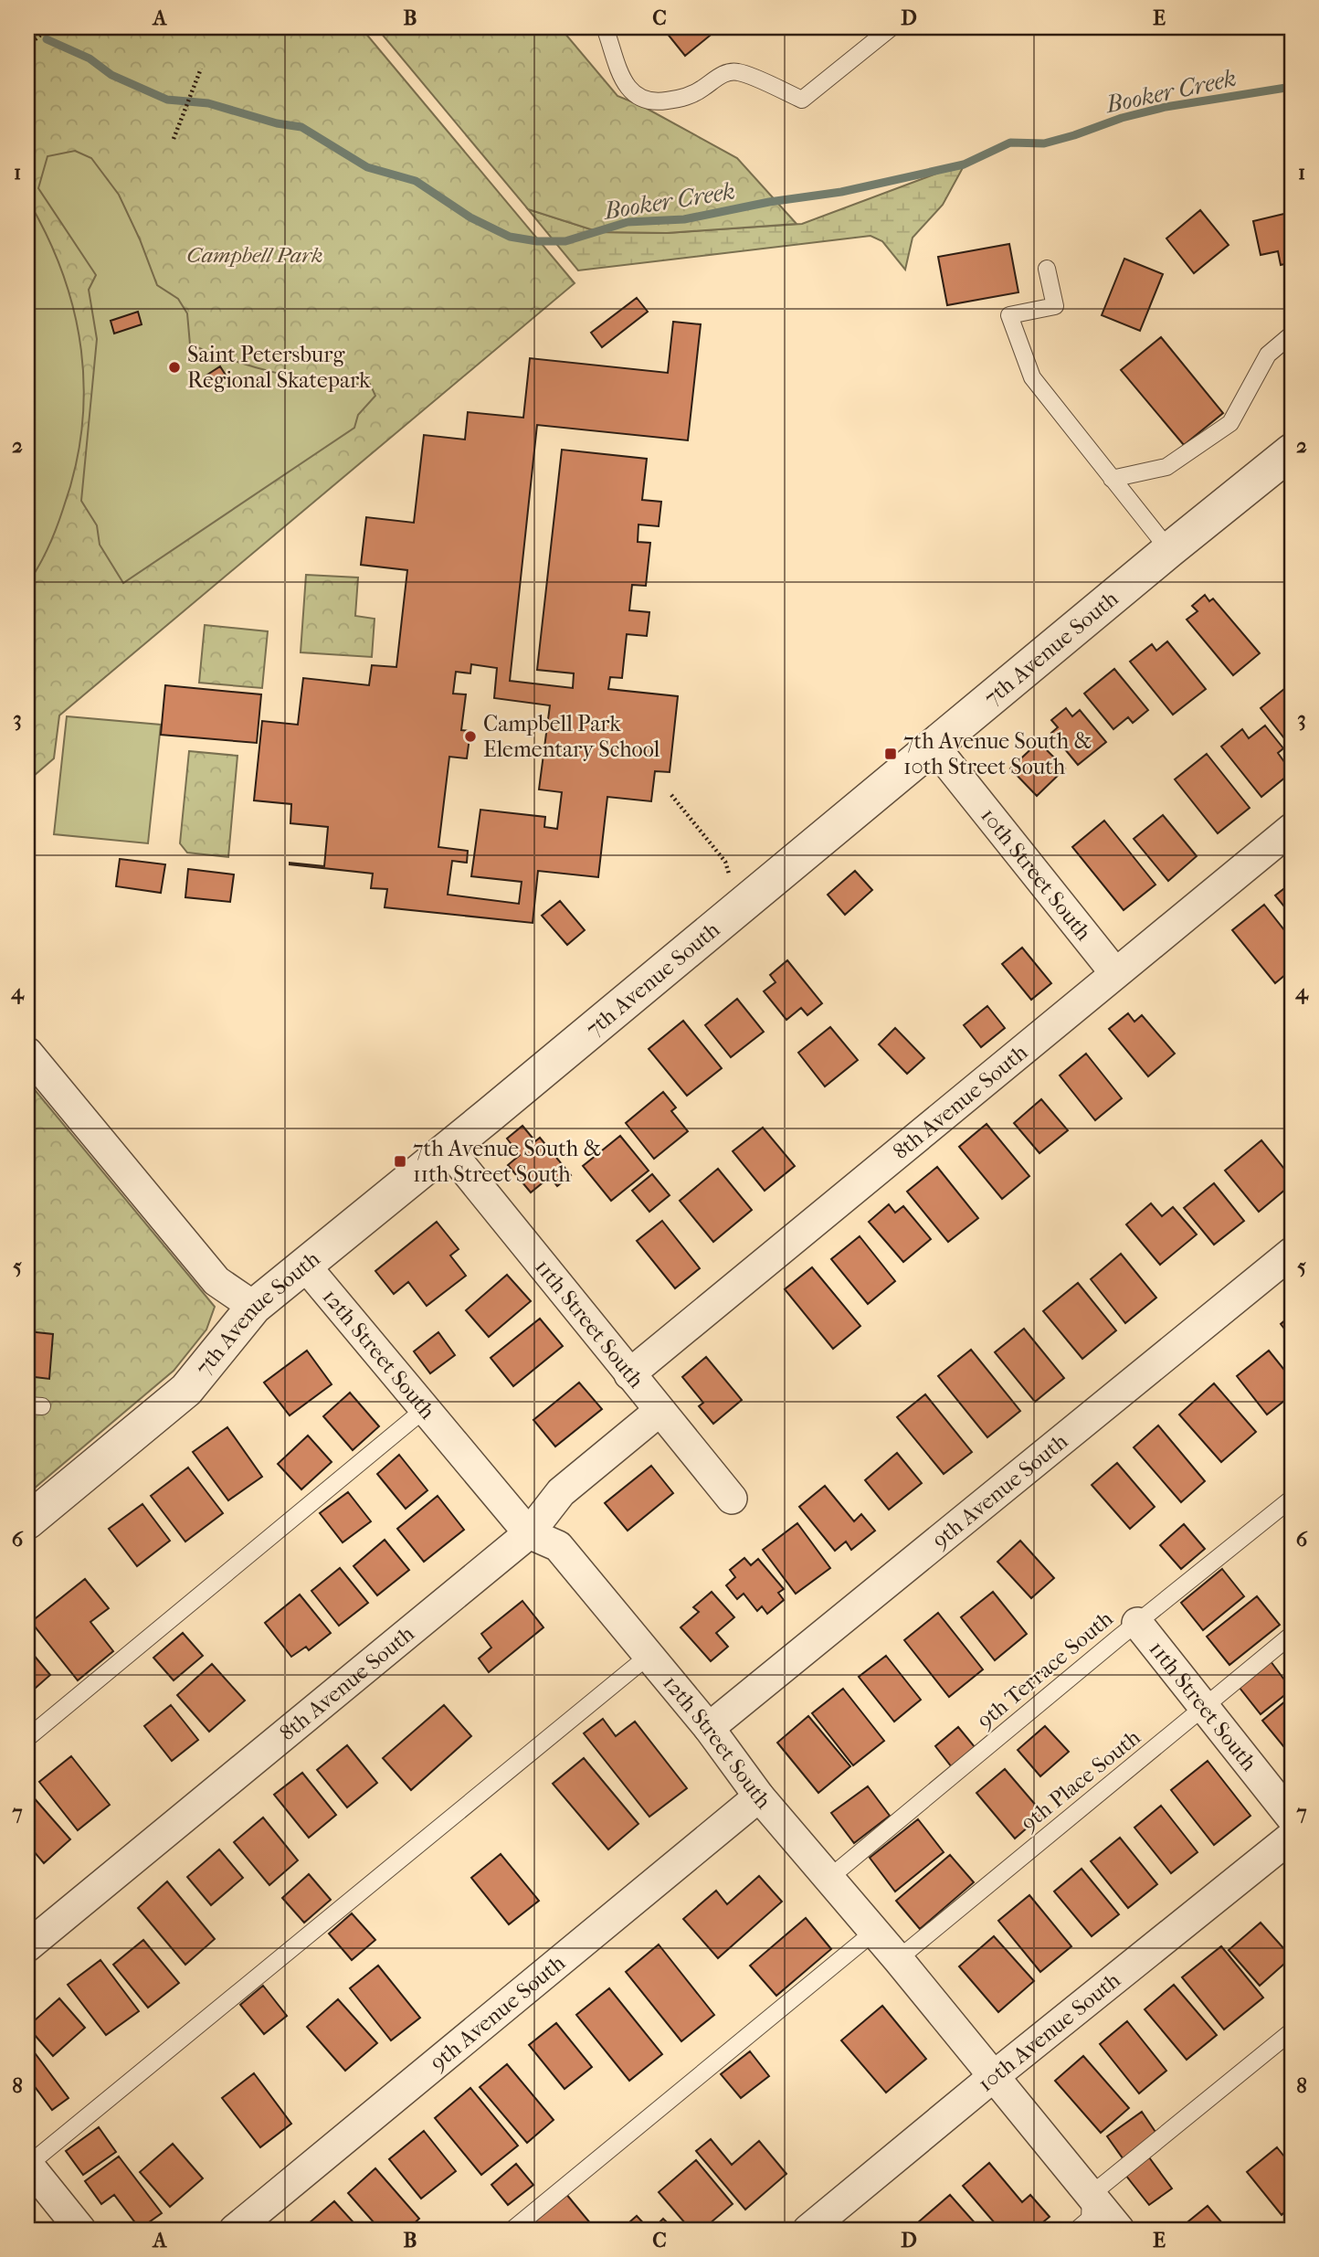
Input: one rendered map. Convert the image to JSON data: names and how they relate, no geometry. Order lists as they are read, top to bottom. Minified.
{"streets":{"street":["7th Avenue South","10th Street South","8th Avenue South","11th Street South","12th Street South","9th Avenue South","10th Avenue South"],"lane":["9th Terrace South","9th Place South"]},"crossings":[["7th Avenue South","10th Street South"],["7th Avenue South","11th Street South"],["7th Avenue South","12th Street South"],["10th Street South","8th Avenue South"],["8th Avenue South","11th Street South"],["8th Avenue South","12th Street South"],["11th Street South","9th Terrace South"],["11th Street South","9th Place South"],["12th Street South","9th Avenue South"],["12th Street South","9th Terrace South"],["12th Street South","9th Place South"],["12th Street South","10th Avenue South"]],"water":["Booker Creek"],"parks":["Campbell Park"],"places":{"other":["Saint Petersburg Regional Skatepark","Campbell Park Elementary School"],"transit":["7th Avenue South & 10th Street South","7th Avenue South & 11th Street South"]},"grid":{"columns":["A","B","C","D","E"],"rows":["1","2","3","4","5","6","7","8"]}}
